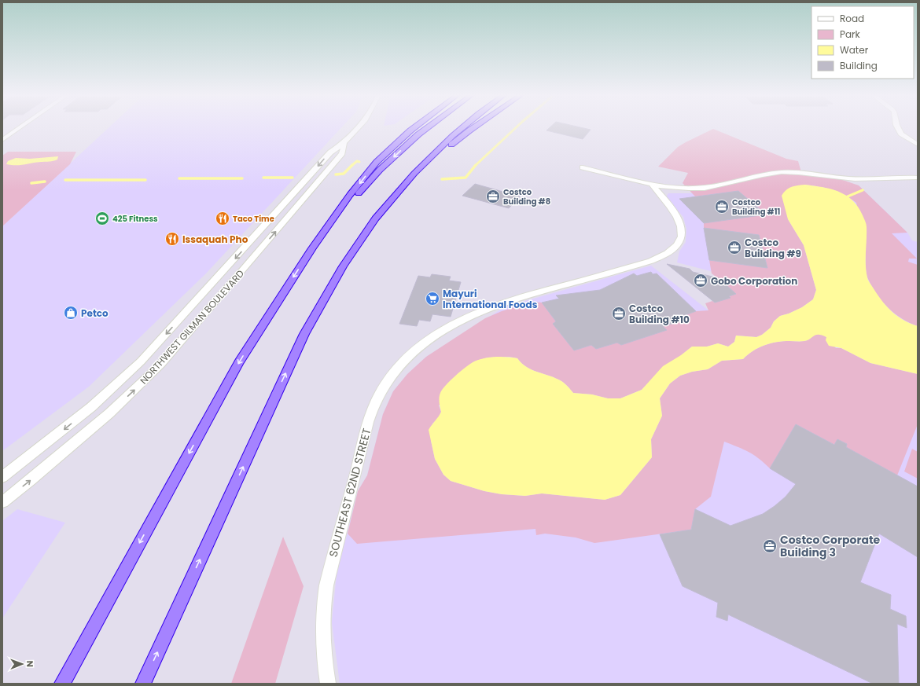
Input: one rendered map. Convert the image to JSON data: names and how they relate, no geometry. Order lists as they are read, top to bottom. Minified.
{"streets":{"street":["NORTHWEST GILMAN BOULEVARD","SOUTHEAST 62ND STREET"]},"places":{"office":["Costco Building #8","Costco Building #11","Costco Building #9","Gobo Corporation","Costco Building #10","Costco Corporate Building 3"],"sports":["425 Fitness"],"restaurant":["Taco Time","Issaquah Pho"],"supermarket":["Mayuri International Foods"],"shop":["Petco"]},"legend":["Road","Park","Water","Building"],"north":"right"}
